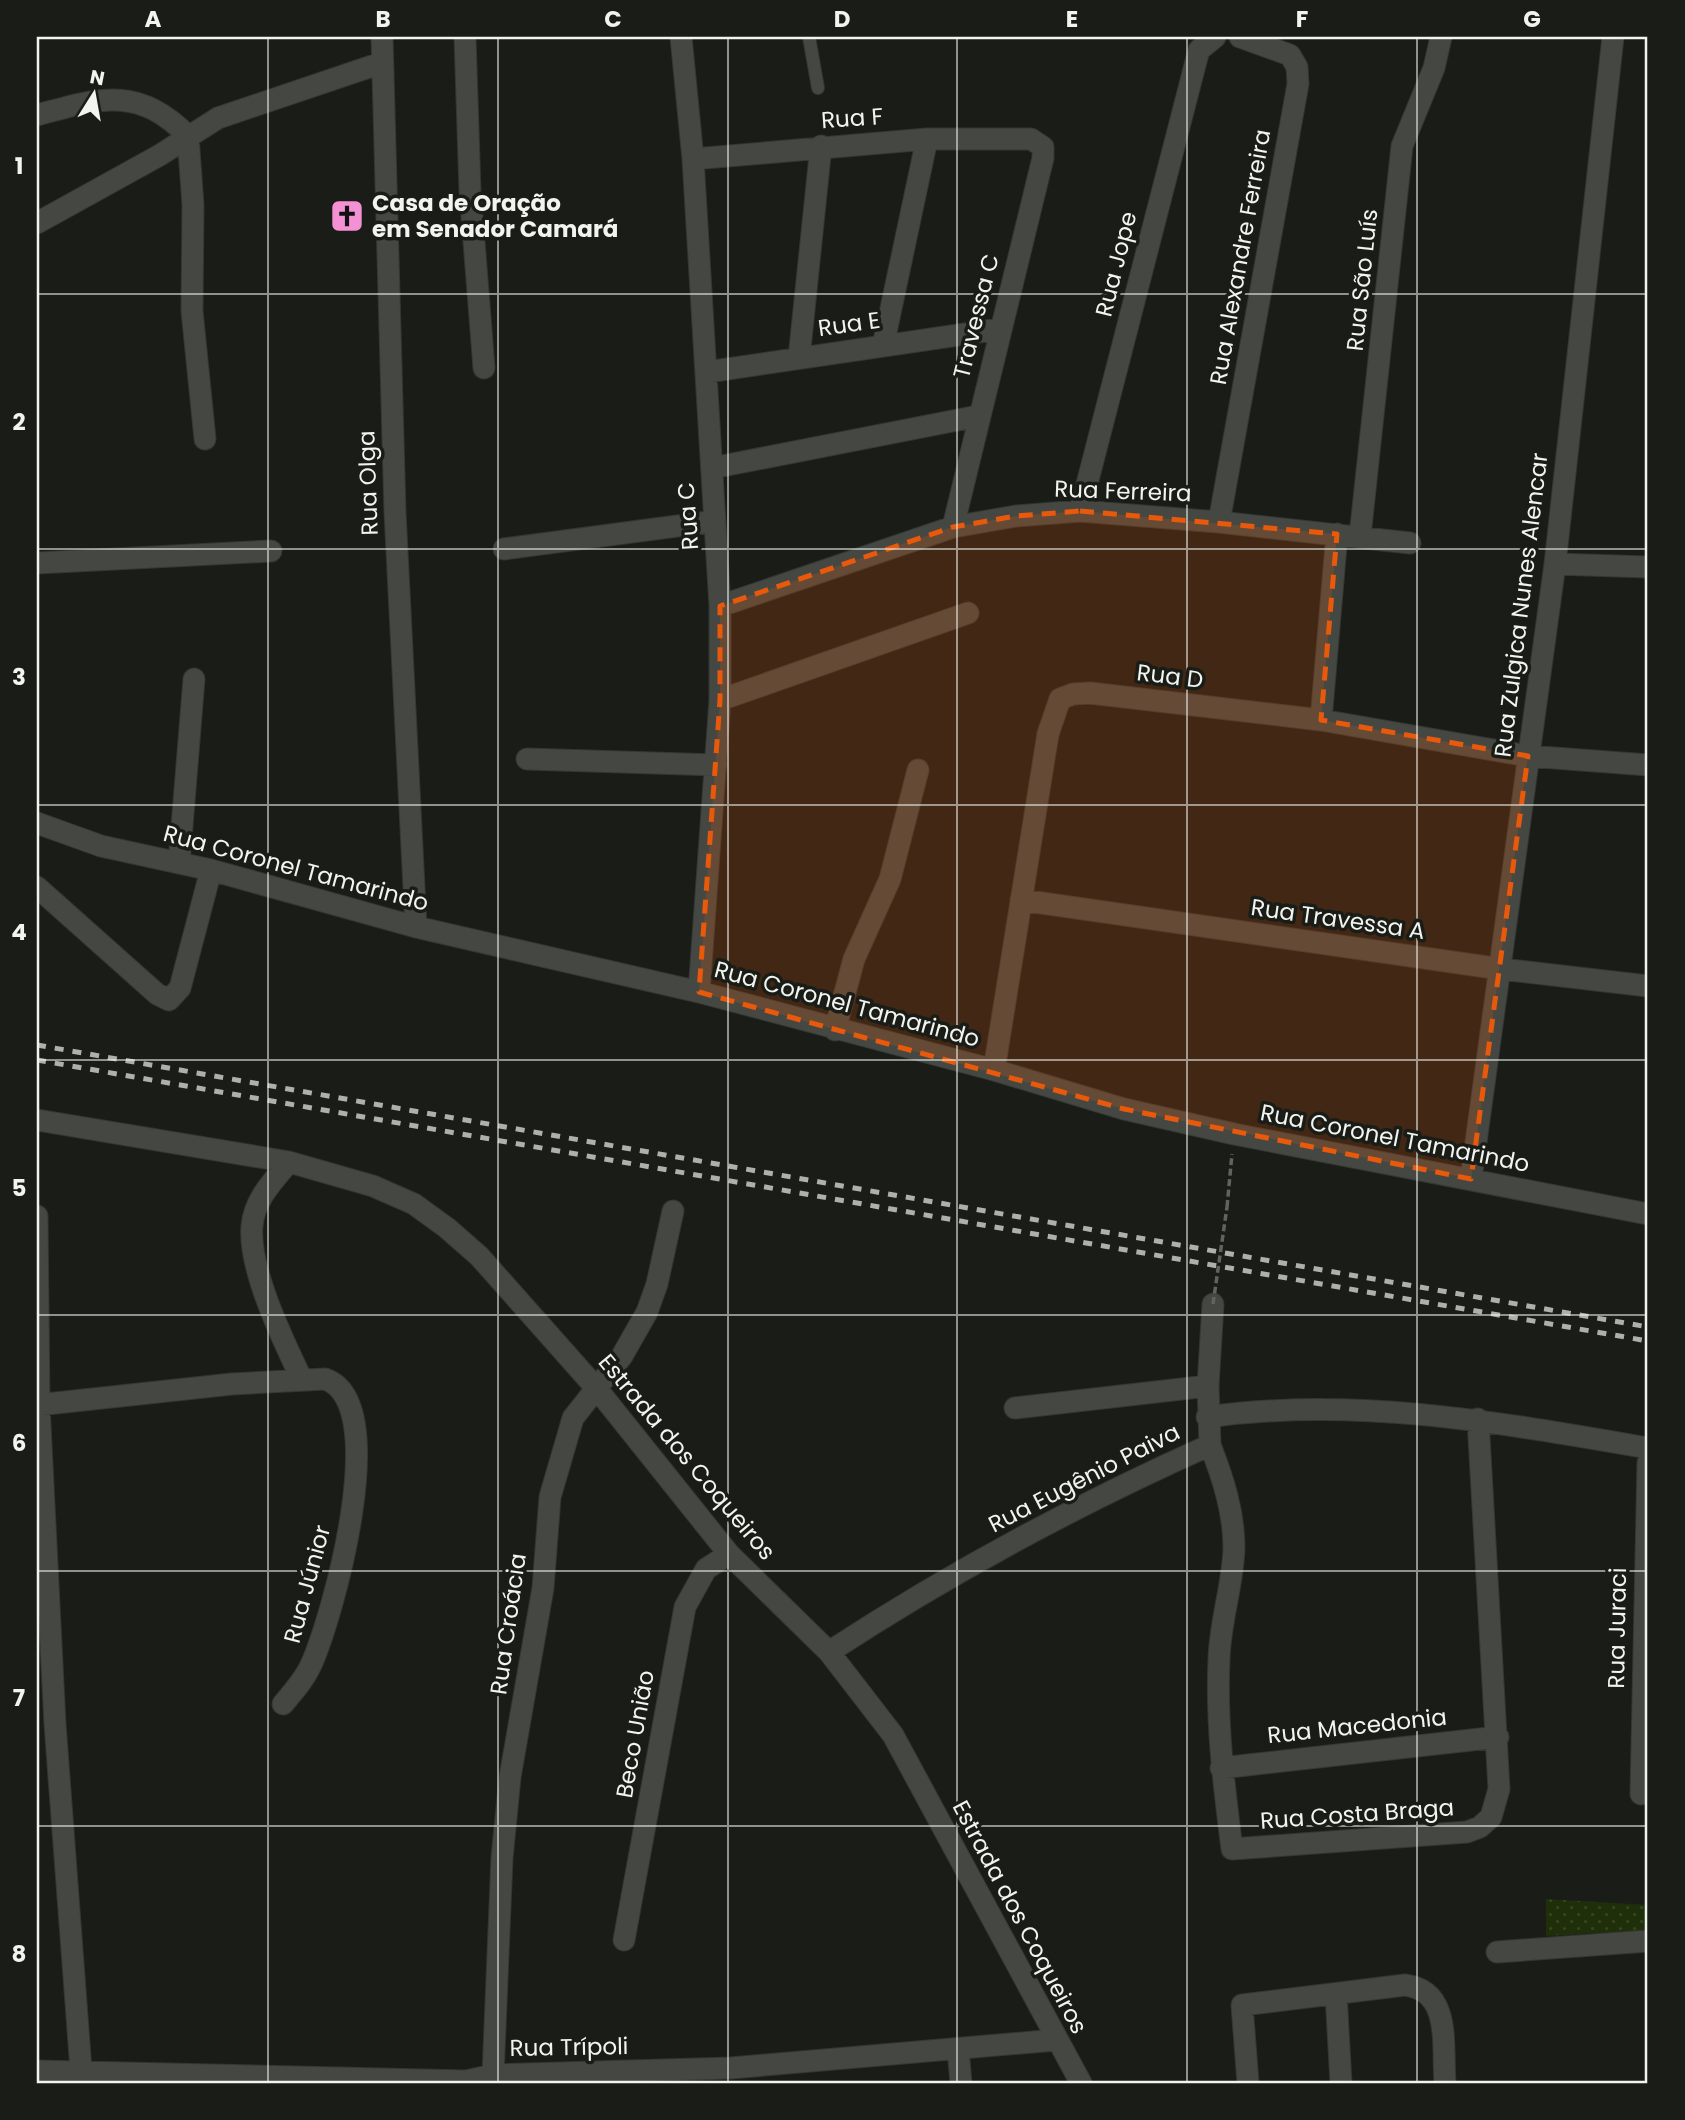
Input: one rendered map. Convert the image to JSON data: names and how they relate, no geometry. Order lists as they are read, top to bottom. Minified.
{"streets":{"street":["Rua F","Rua Alexandre Ferreira","Rua Jope","Rua São Luís","Travessa C","Rua E","Rua Olga","Rua Ferreira","Rua C","Rua Zulgica Nunes Alencar","Rua D","Rua Coronel Tamarindo","Rua Travessa A","Estrada dos Coqueiros","Rua Eugênio Paiva","Rua Júnior","Rua Croácia","Rua Juraci","Rua Macedonia","Beco União","Rua Costa Braga","Rua Trípoli"]},"crossings":[["Rua F","Travessa C"],["Rua F","Rua C"],["Rua Alexandre Ferreira","Rua Ferreira"],["Rua Jope","Rua Ferreira"],["Rua São Luís","Rua Ferreira"],["Travessa C","Rua E"],["Travessa C","Rua Ferreira"],["Rua E","Rua C"],["Rua Olga","Rua Coronel Tamarindo"],["Rua Ferreira","Rua C"],["Rua C","Rua Coronel Tamarindo"],["Rua Zulgica Nunes Alencar","Rua D"],["Rua Zulgica Nunes Alencar","Rua Coronel Tamarindo"],["Rua Zulgica Nunes Alencar","Rua Travessa A"],["Rua D","Rua Coronel Tamarindo"],["Rua D","Rua Travessa A"],["Estrada dos Coqueiros","Rua Eugênio Paiva"],["Estrada dos Coqueiros","Rua Croácia"],["Estrada dos Coqueiros","Beco União"],["Estrada dos Coqueiros","Rua Trípoli"],["Rua Eugênio Paiva","Rua Costa Braga"],["Rua Croácia","Rua Trípoli"],["Rua Macedonia","Rua Costa Braga"]],"places":{"church":["Casa de Oração em Senador Camará"]},"north":"top","grid":{"columns":["A","B","C","D","E","F","G"],"rows":["1","2","3","4","5","6","7","8"]}}
